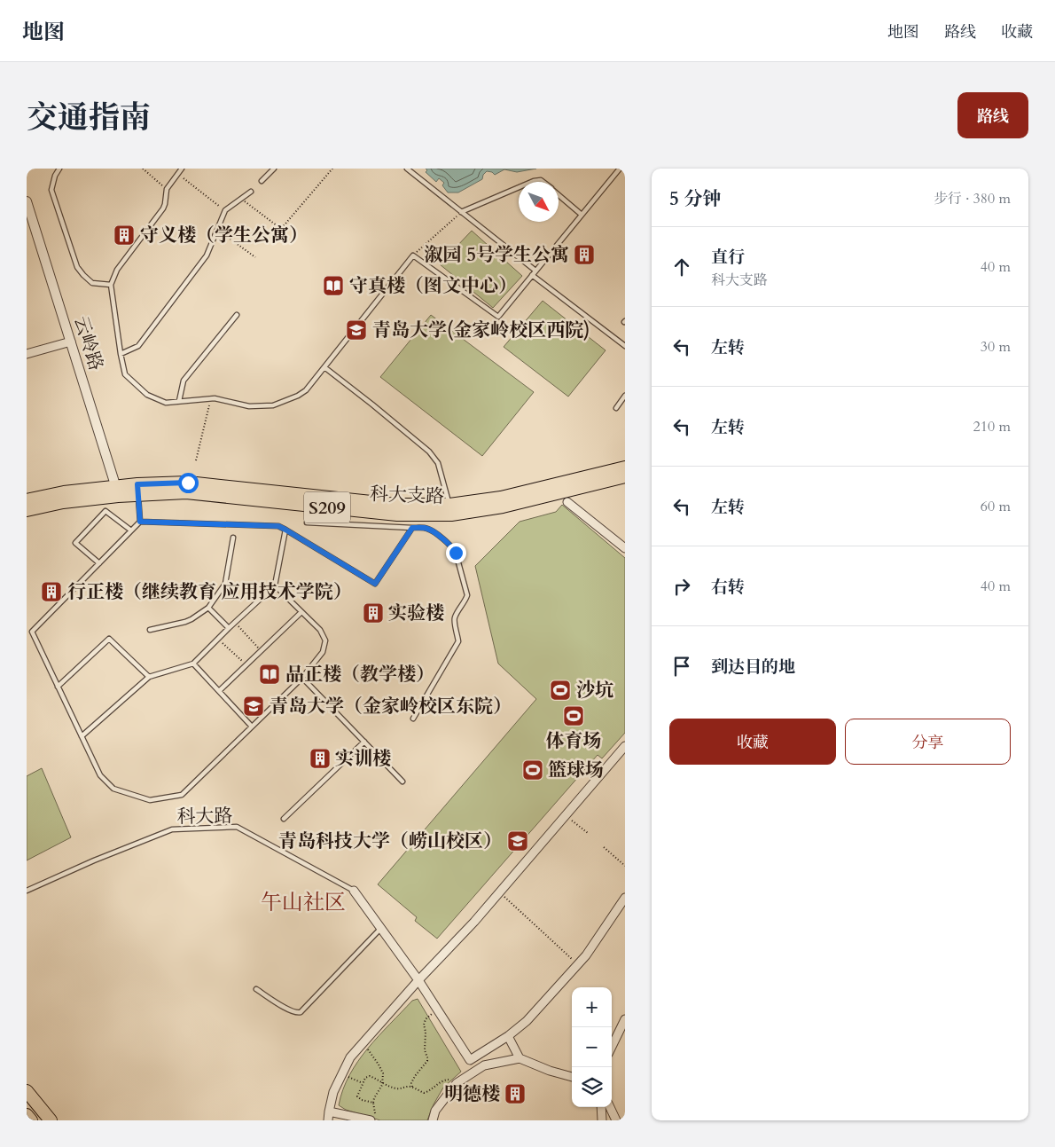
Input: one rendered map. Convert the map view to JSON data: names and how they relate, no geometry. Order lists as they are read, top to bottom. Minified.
{"streets":{"main road":["科大支路","S209"],"street":["云岭路"],"lane":["科大路"]},"crossings":[["云岭路","科大支路"]],"districts":["午山社区"],"places":{"building":["守义楼（学生公寓）","溆园 5号学生公寓","行正楼（继续教育 应用技术学院）","实验楼","实训楼","明德楼"],"library":["守真楼（图文中心）","品正楼（教学楼）"],"school or university":["青岛大学(金家岭校区西院)","青岛大学（金家岭校区东院）","青岛科技大学（崂山校区）"],"sports":["沙坑","体育场","篮球场"]},"north":"bottom right","page":{"header":"地图","nav":["地图","路线","收藏"],"title":"交通指南","buttons":["路线",["收藏","分享"]],"heading":["5 分钟","步行 · 380 m"],"list":[["直行","科大支路","40 m"],["左转","30 m"],["左转","210 m"],["左转","60 m"],["右转","40 m"],"到达目的地"],"map_buttons":["+","−"]}}
